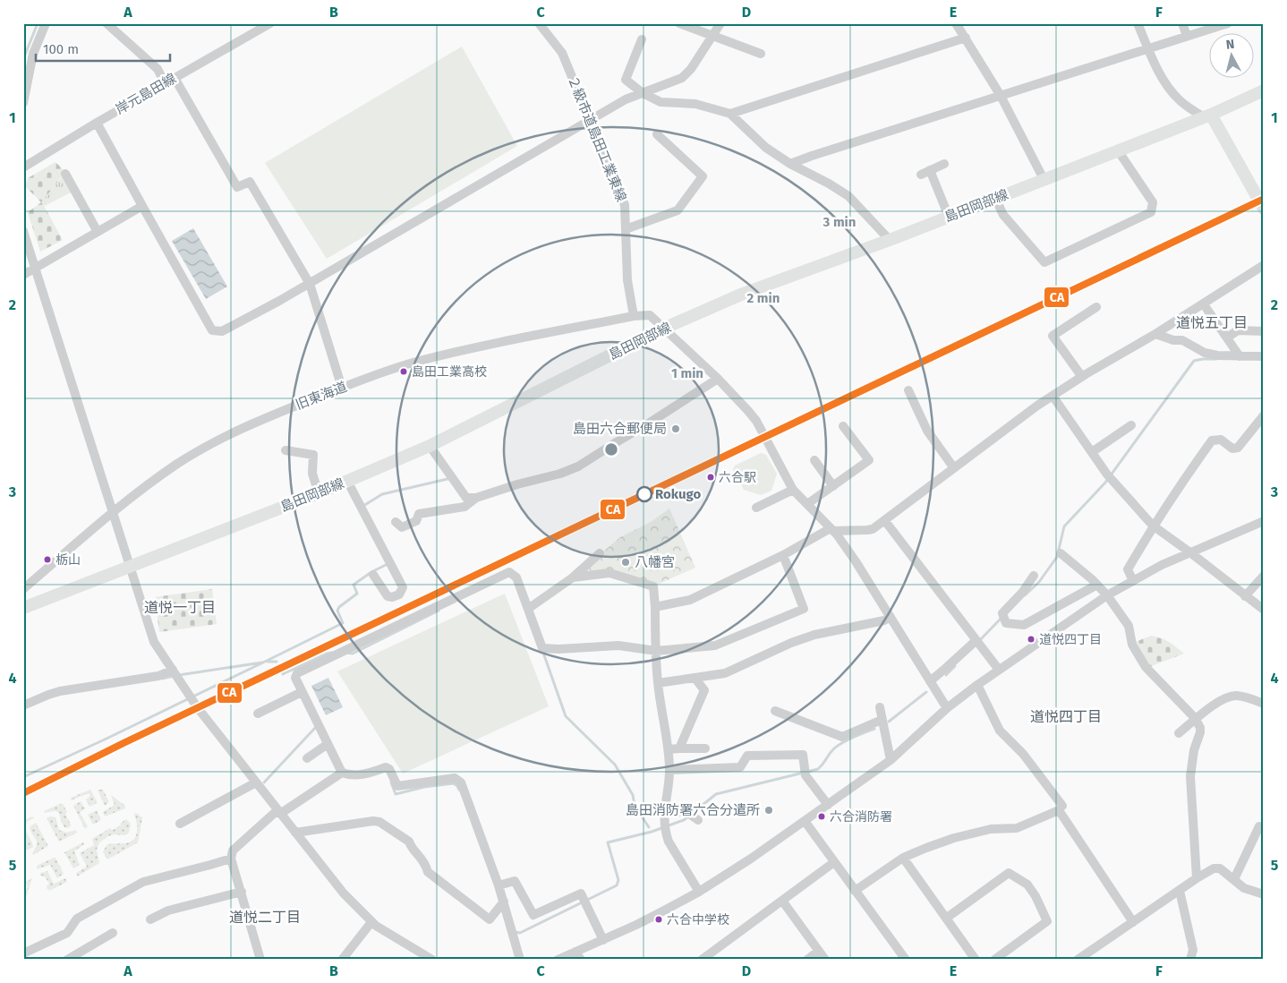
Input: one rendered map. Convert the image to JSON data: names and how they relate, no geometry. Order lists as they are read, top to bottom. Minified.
{"streets":{"main road":["島田岡部線"],"street":["岸元島田線","２級市道島田工業東線","旧東海道"]},"crossings":[["２級市道島田工業東線","旧東海道"],["島田岡部線","旧東海道"]],"districts":["道悦五丁目","道悦一丁目","道悦四丁目","道悦二丁目"],"places":["島田工業高校","島田六合郵便局","六合駅","Rokugo","栃山","八幡宮","道悦四丁目","島田消防署六合分遣所","六合消防署","六合中学校"],"lines":["transit line CA"],"scale_bar":"100 m","north":"top","grid":{"columns":["A","B","C","D","E","F"],"rows":["1","2","3","4","5"]},"rings":["3 min","2 min","1 min"]}
